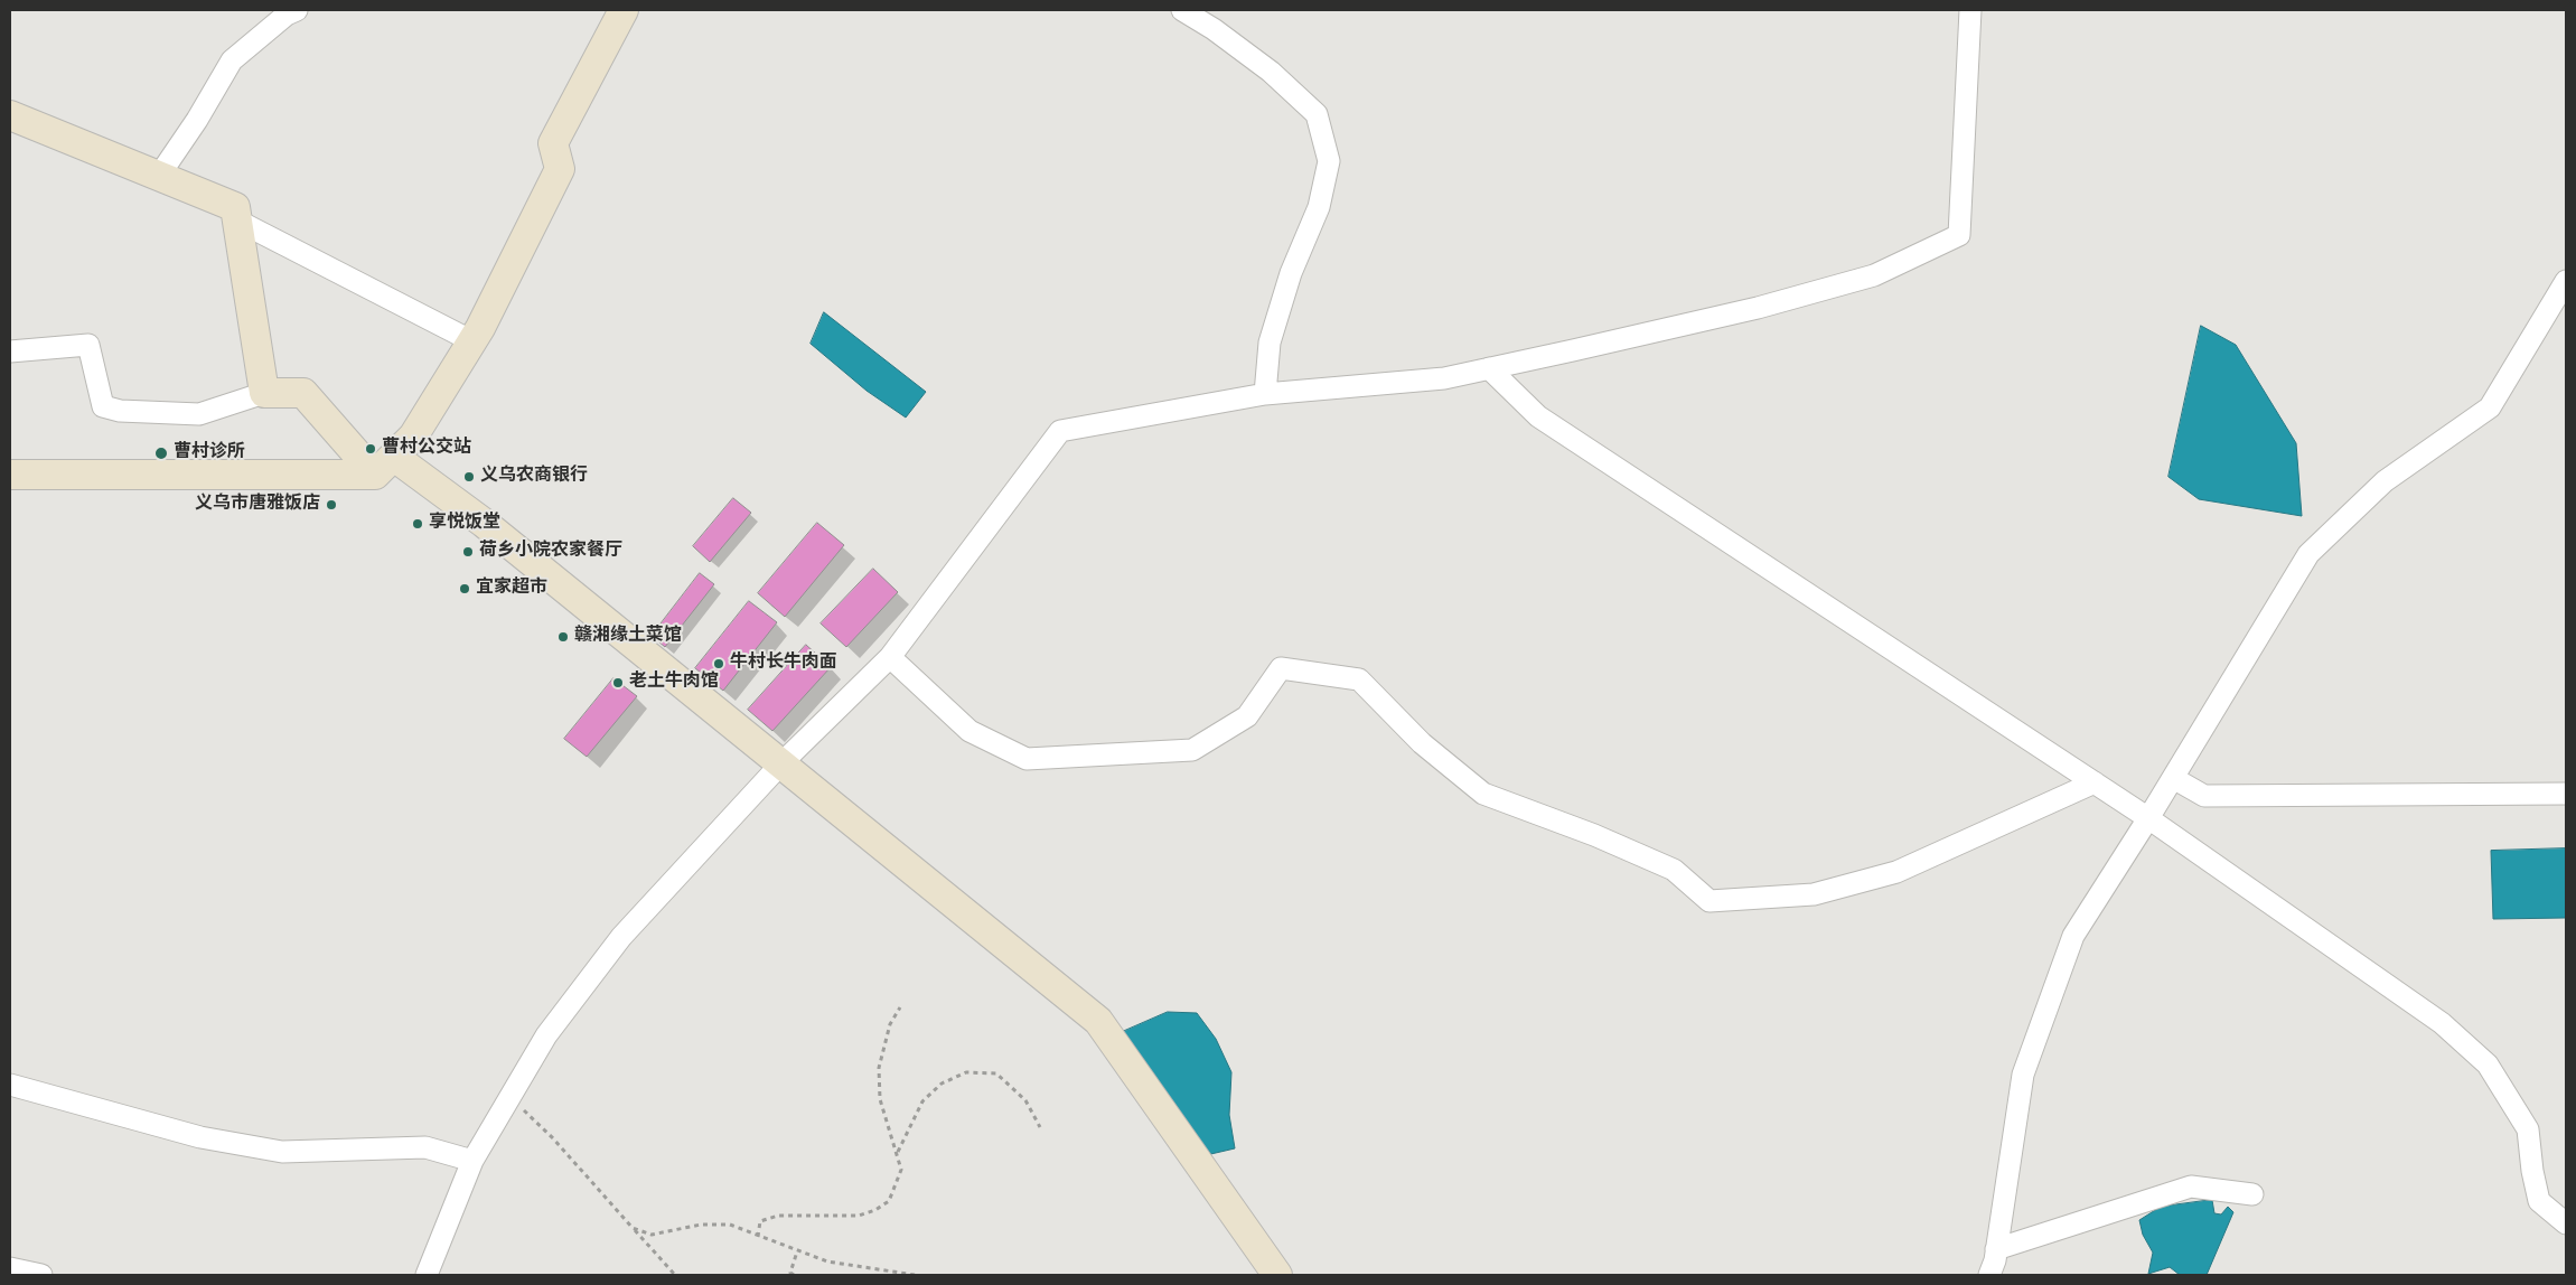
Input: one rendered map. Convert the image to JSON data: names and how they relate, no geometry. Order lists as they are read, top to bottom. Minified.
{"places":["曹村公交站","曹村诊所","义乌农商银行","义乌市唐雅饭店","享悦饭堂","荷乡小院农家餐厅","宜家超市","赣湘缘土菜馆","牛村长牛肉面","老土牛肉馆"]}
